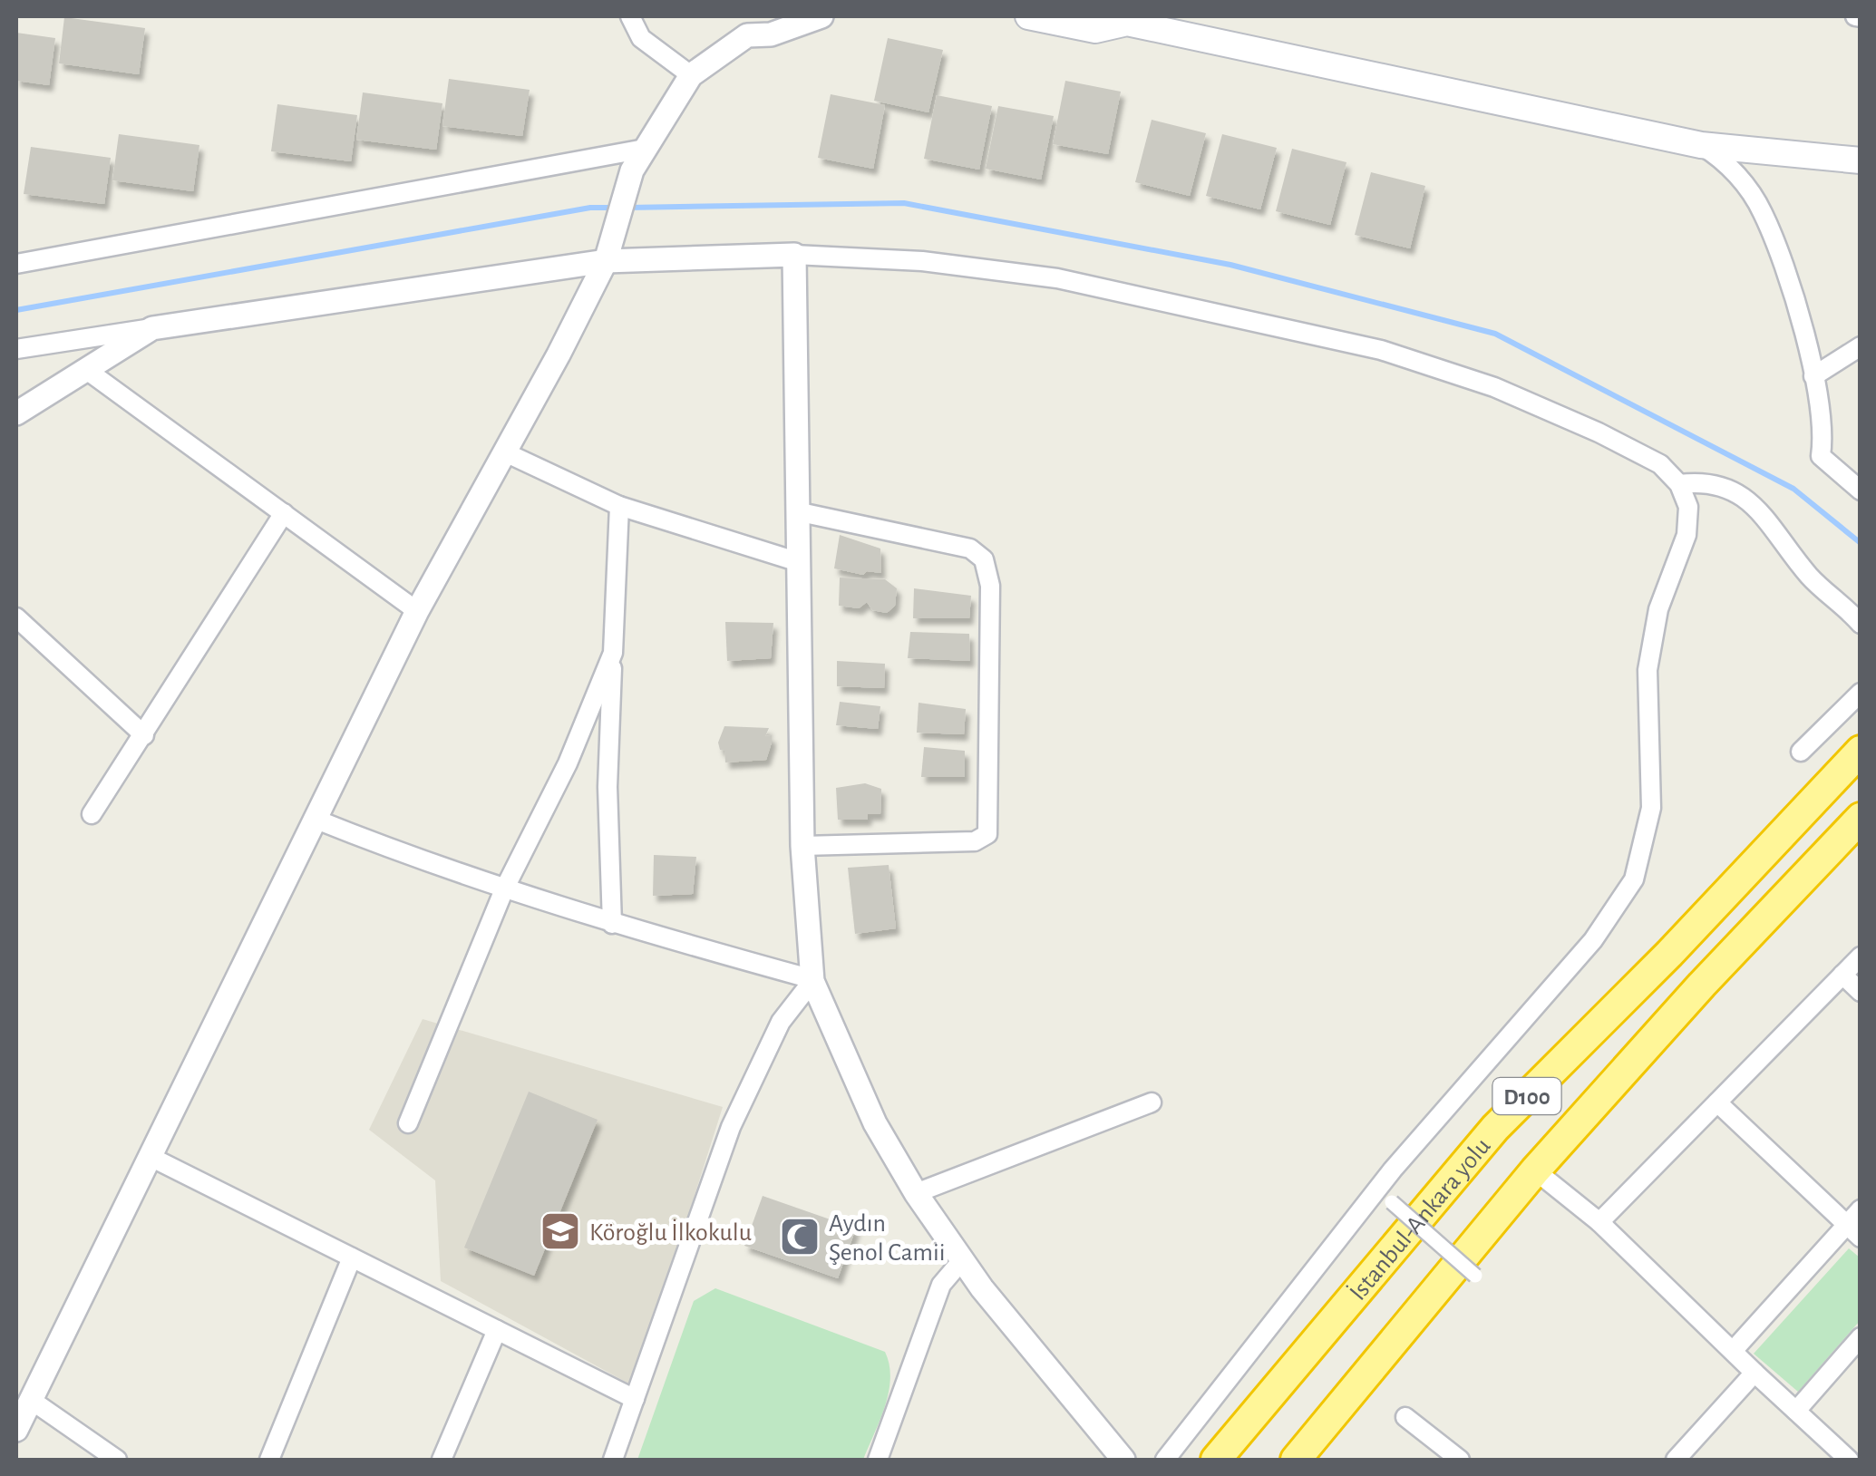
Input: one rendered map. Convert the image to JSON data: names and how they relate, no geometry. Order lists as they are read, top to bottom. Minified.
{"streets":{"highway":["D100","İstanbul-Ankara yolu"]},"places":{"school or university":["Köroğlu İlkokulu"],"mosque":["Aydın Şenol Camii"]}}
